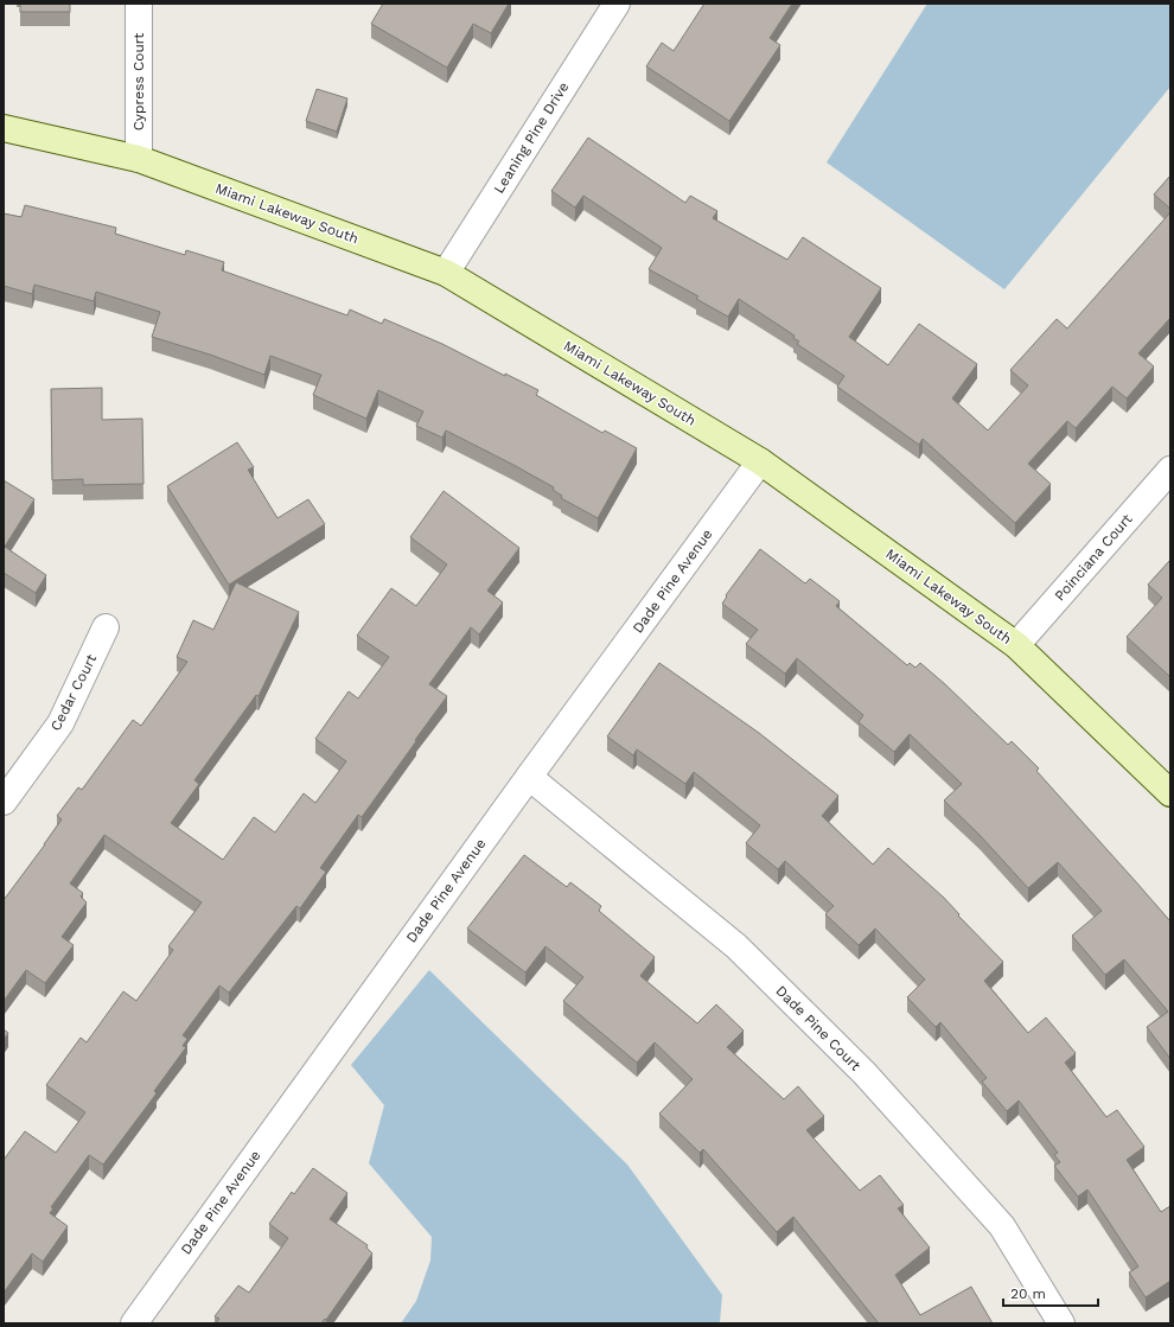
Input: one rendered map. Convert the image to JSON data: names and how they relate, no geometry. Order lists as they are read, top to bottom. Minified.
{"streets":{"street":["Cypress Court","Leaning Pine Drive","Miami Lakeway South","Poinciana Court","Dade Pine Avenue","Cedar Court","Dade Pine Court"]},"crossings":[["Cypress Court","Miami Lakeway South"],["Leaning Pine Drive","Miami Lakeway South"],["Miami Lakeway South","Poinciana Court"],["Miami Lakeway South","Dade Pine Avenue"],["Dade Pine Avenue","Dade Pine Court"]],"scale_bar":"20 m"}
